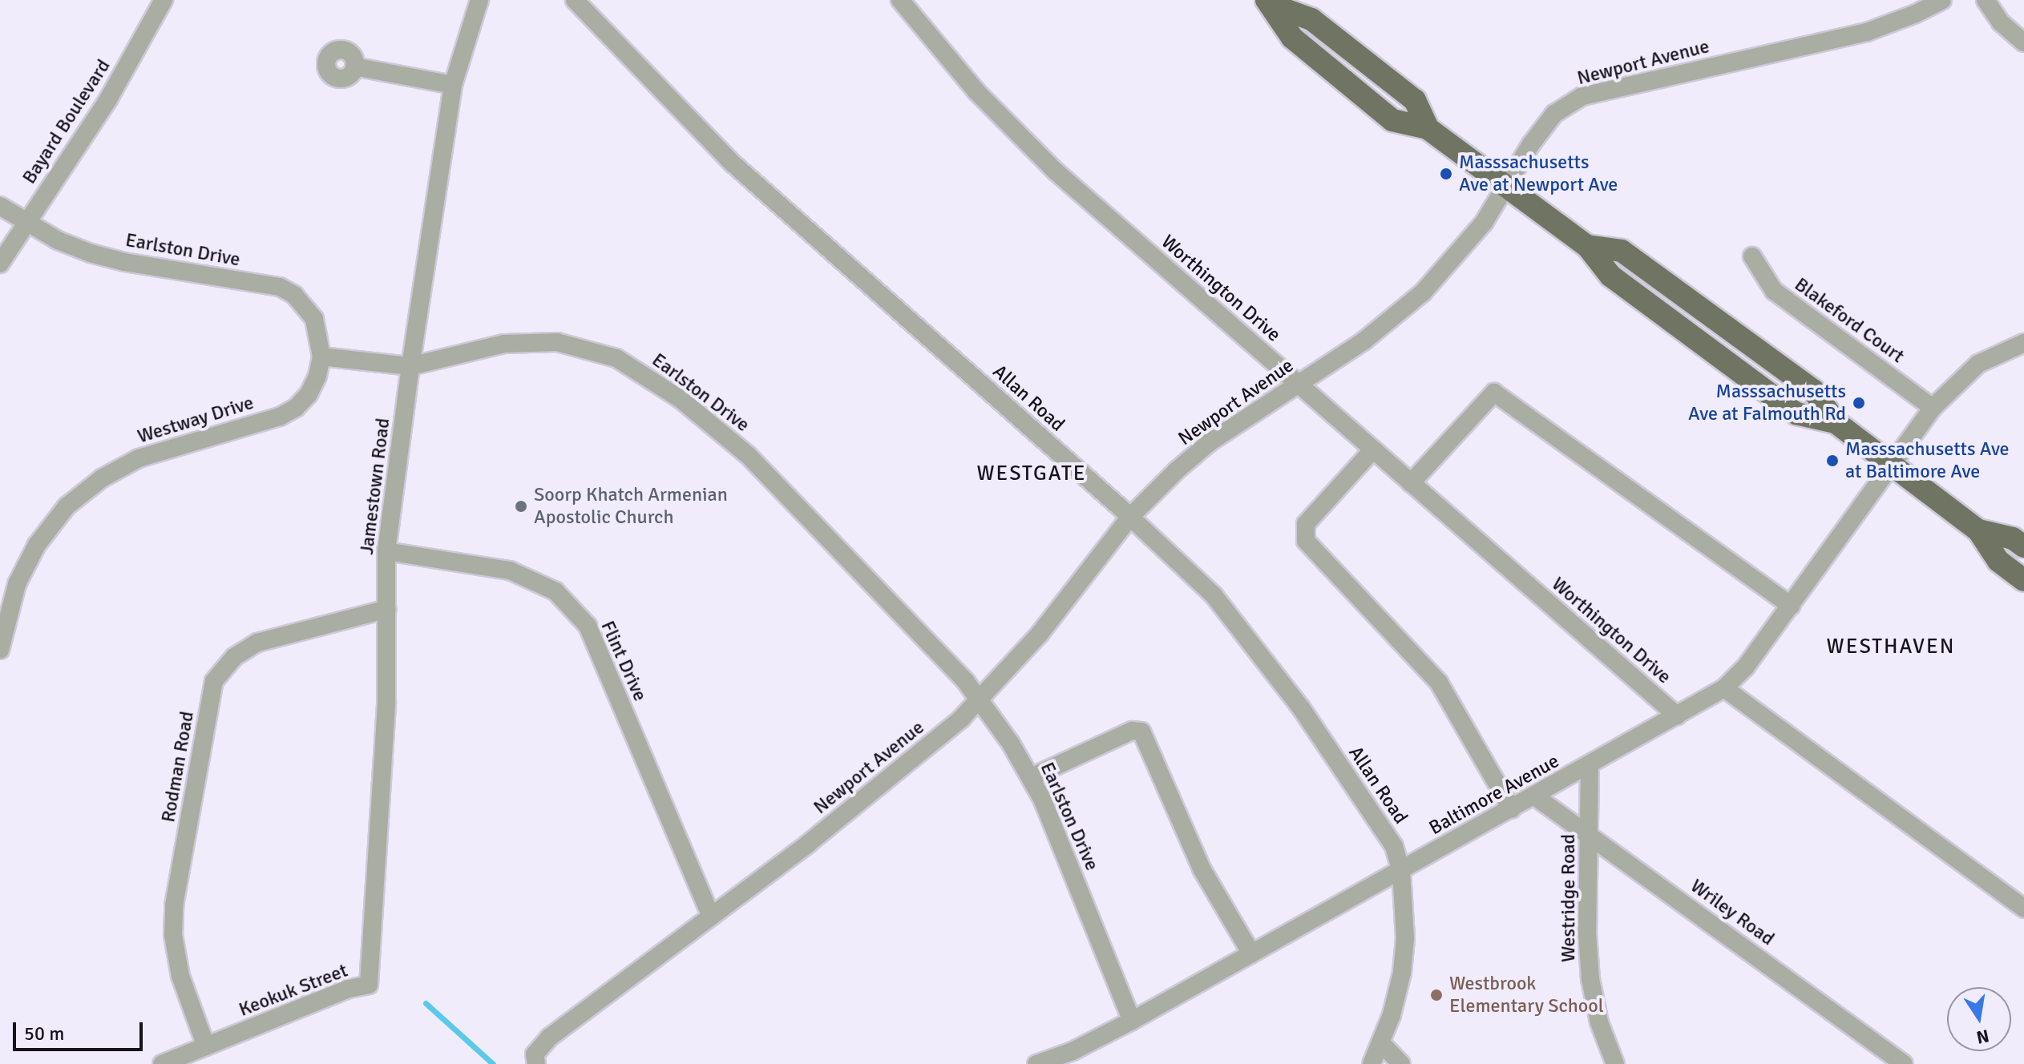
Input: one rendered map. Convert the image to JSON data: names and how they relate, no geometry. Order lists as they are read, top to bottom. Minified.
{"streets":{"street":["Newport Avenue","Bayard Boulevard","Earlston Drive","Worthington Drive","Blakeford Court","Allan Road","Westway Drive","Jamestown Road","Flint Drive","Rodman Road","Baltimore Avenue","Westridge Road","Wriley Road","Keokuk Street"]},"crossings":[["Newport Avenue","Earlston Drive"],["Newport Avenue","Worthington Drive"],["Newport Avenue","Allan Road"],["Newport Avenue","Flint Drive"],["Bayard Boulevard","Earlston Drive"],["Earlston Drive","Westway Drive"],["Earlston Drive","Jamestown Road"],["Earlston Drive","Baltimore Avenue"],["Worthington Drive","Baltimore Avenue"],["Blakeford Court","Baltimore Avenue"],["Allan Road","Baltimore Avenue"],["Jamestown Road","Flint Drive"],["Jamestown Road","Rodman Road"],["Jamestown Road","Keokuk Street"],["Rodman Road","Keokuk Street"],["Baltimore Avenue","Westridge Road"],["Baltimore Avenue","Wriley Road"],["Westridge Road","Wriley Road"]],"districts":["WESTGATE","WESTHAVEN"],"places":["Masssachusetts Ave at Newport Ave","Masssachusetts Ave at Falmouth Rd","Masssachusetts Ave at Baltimore Ave","Soorp Khatch Armenian Apostolic Church","Westbrook Elementary School"],"scale_bar":"50 m","north":"bottom"}
